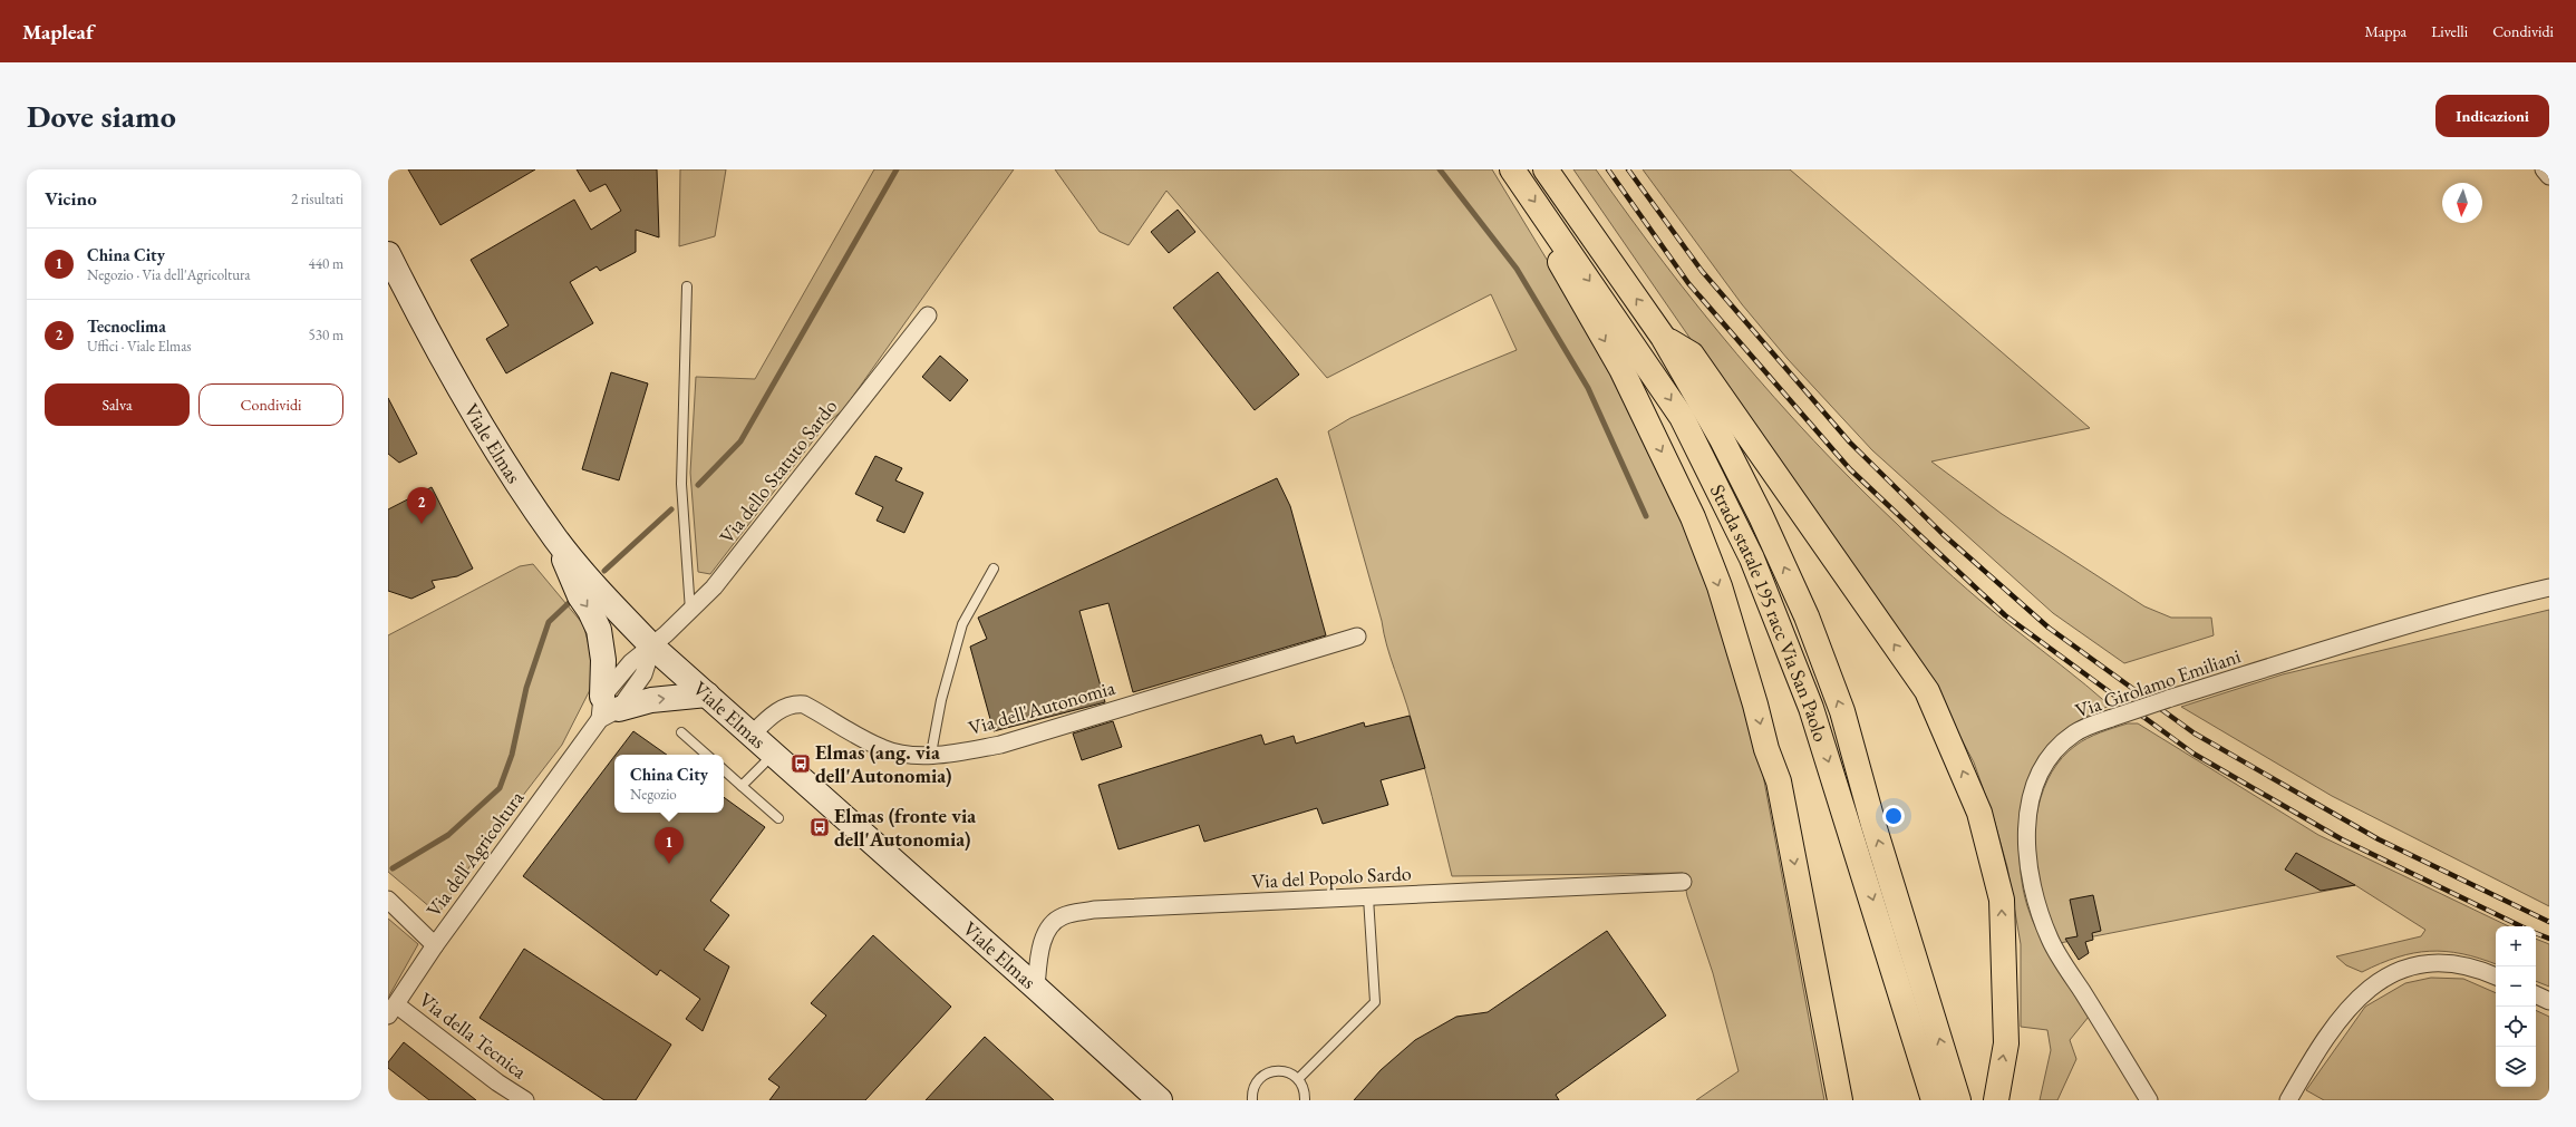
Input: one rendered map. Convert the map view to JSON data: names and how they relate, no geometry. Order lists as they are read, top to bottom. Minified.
{"streets":{"highway":["Strada statale 195 racc Via San Paolo"],"main road":["Viale Elmas"],"street":["Via dello Statuto Sardo","Via Girolamo Emiliani","Via dell'Autonomia","Via dell'Agricoltura","Via del Popolo Sardo","Via della Tecnica"]},"crossings":[["Viale Elmas","Via dello Statuto Sardo"],["Viale Elmas","Via dell'Autonomia"],["Viale Elmas","Via dell'Agricoltura"],["Viale Elmas","Via del Popolo Sardo"],["Via dello Statuto Sardo","Via dell'Agricoltura"],["Via dell'Agricoltura","Via della Tecnica"]],"places":{"bus stop":["Elmas (ang. via dell'Autonomia)","Elmas (fronte via dell'Autonomia)"]},"north":"bottom","page":{"header":"Mapleaf","nav":["Mappa","Livelli","Condividi"],"buttons":["Indicazioni",["Salva","Condividi"]],"title":"Dove siamo","heading":["Vicino","2 risultati"],"list":[{"mark":"1","name":"China City","note":"Negozio · Via dell'Agricoltura","value":"440 m"},{"mark":"2","name":"Tecnoclima","note":"Uffici · Viale Elmas","value":"530 m"}],"pins":["2","1"],"popup":["China City","Negozio"],"map_buttons":["+","−"]}}
